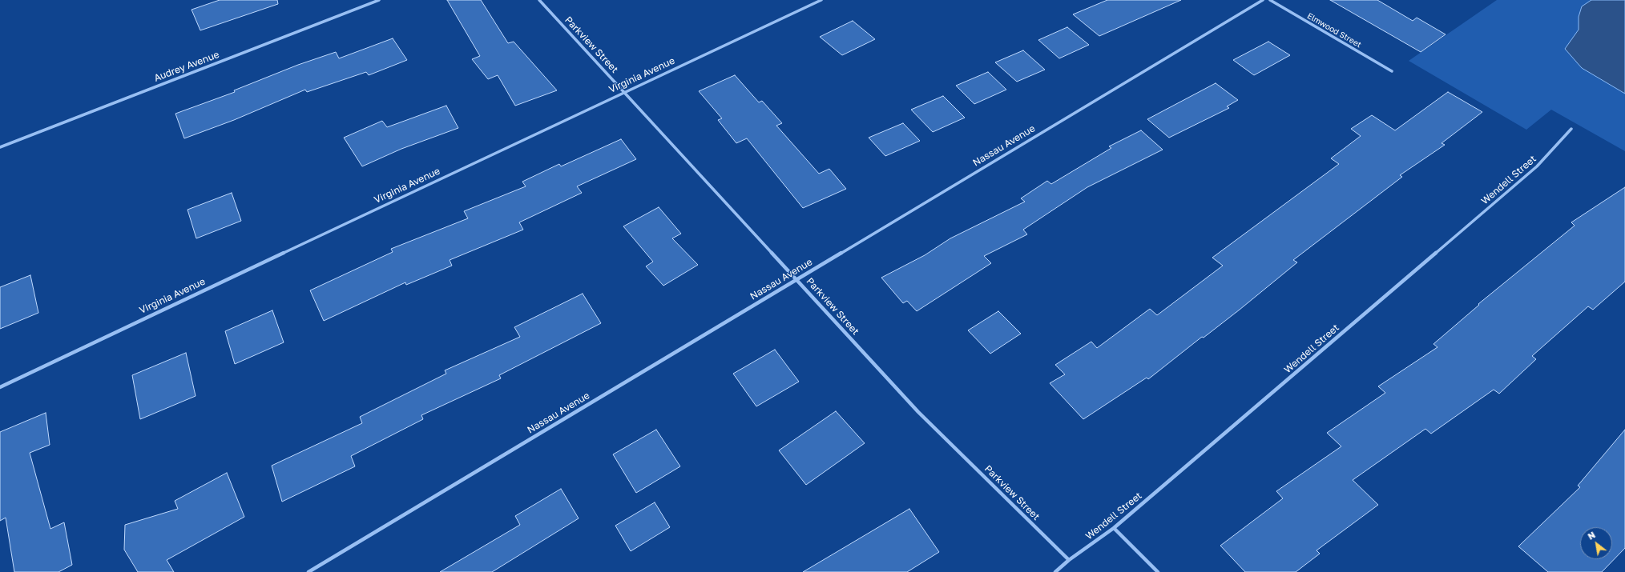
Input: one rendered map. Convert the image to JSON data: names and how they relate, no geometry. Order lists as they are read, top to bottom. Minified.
{"streets":{"street":["Elmwood Street","Parkview Street","Audrey Avenue","Virginia Avenue","Nassau Avenue","Wendell Street"]},"crossings":[["Parkview Street","Virginia Avenue"],["Parkview Street","Nassau Avenue"],["Parkview Street","Wendell Street"]],"north":"top left"}
